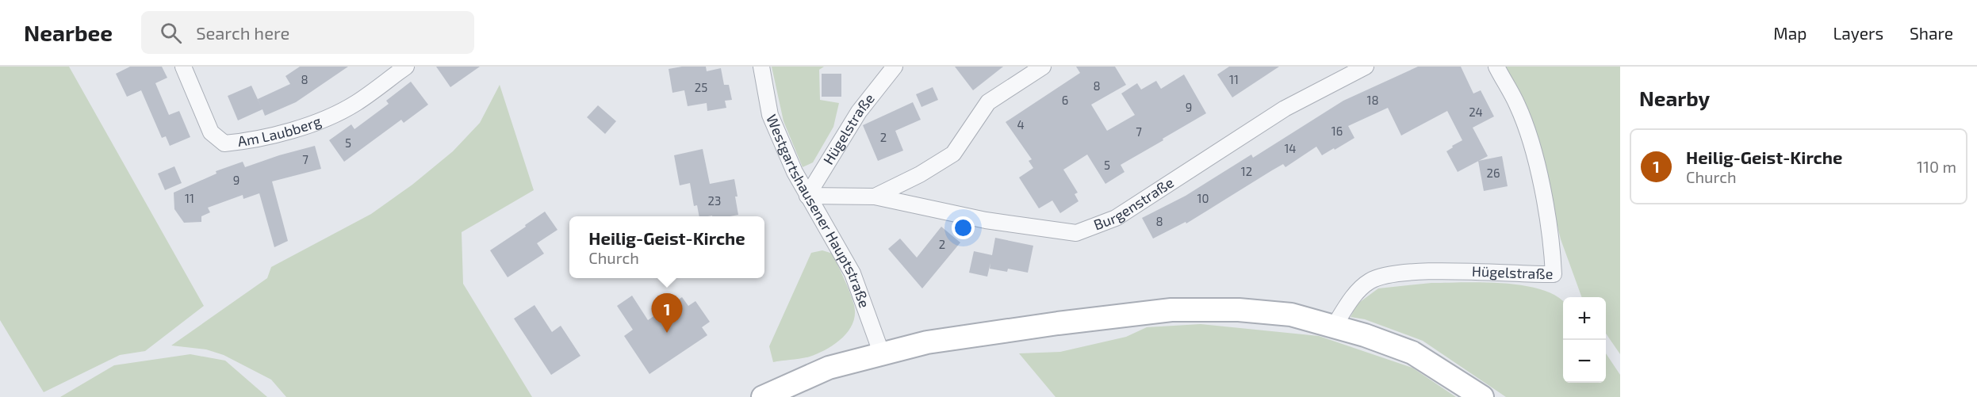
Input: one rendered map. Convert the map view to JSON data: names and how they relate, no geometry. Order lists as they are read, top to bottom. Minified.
{"streets":{"street":["Am Laubberg","Hügelstraße","Burgenstraße","Westgartshausener Hauptstraße"]},"crossings":[["Hügelstraße","Burgenstraße"],["Hügelstraße","Westgartshausener Hauptstraße"],["Burgenstraße","Westgartshausener Hauptstraße"]],"house_numbers":["8","11","8","25","6","18","9","24","4","16","7","2","5","14","7","5","12","26","9","11","10","23","8","2"],"page":{"header":"Nearbee","search":"Search here","nav":["Map","Layers","Share"],"heading":"Nearby","list":[{"mark":"1","name":"Heilig-Geist-Kirche","note":"Church","value":"110 m"}],"popup":["Heilig-Geist-Kirche","Church"],"pins":"1","map_buttons":["+","−"]}}
